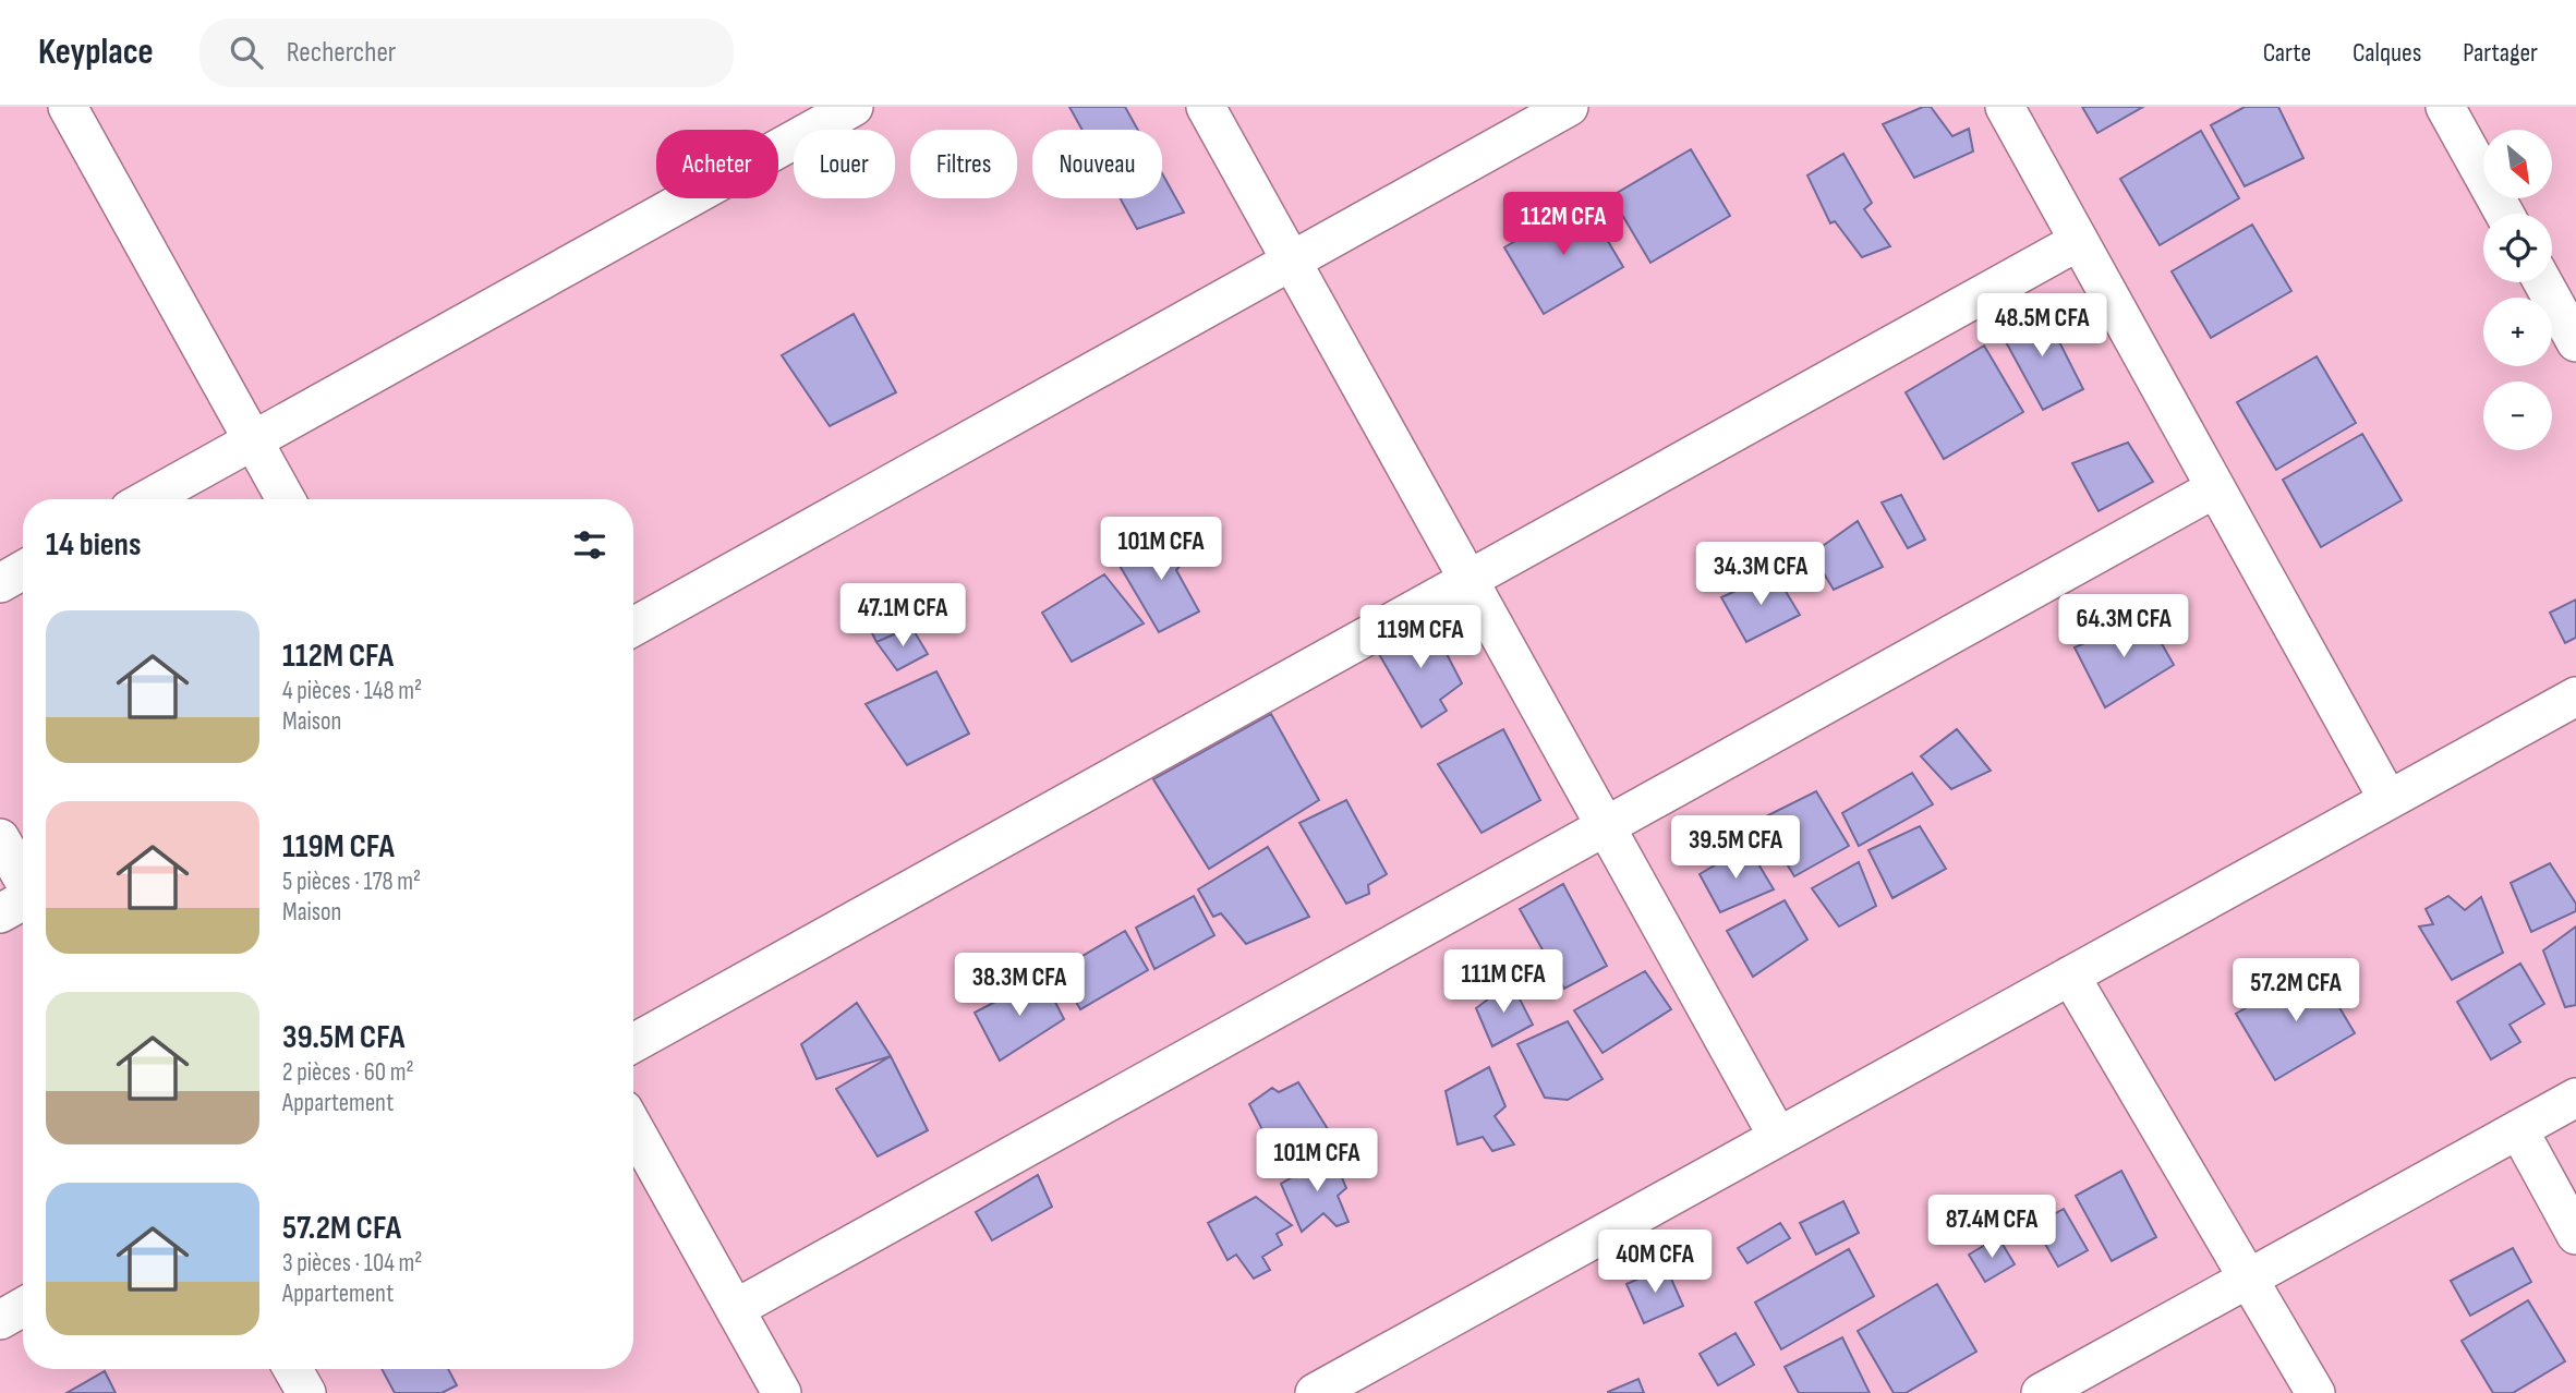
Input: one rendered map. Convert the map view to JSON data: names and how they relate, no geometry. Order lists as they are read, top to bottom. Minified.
{"north":"bottom right","page":{"header":"Keyplace","search":"Rechercher","nav":["Carte","Calques","Partager"],"map_buttons":["+","−"],"chip":["Acheter","Louer","Filtres","Nouveau"],"price":["112M CFA","48.5M CFA","101M CFA","34.3M CFA","47.1M CFA","64.3M CFA","119M CFA","39.5M CFA","111M CFA","38.3M CFA","57.2M CFA","101M CFA","87.4M CFA","40M CFA"],"heading":"14 biens","list":[{"name":"112M CFA","note":"4 pièces · 148 m² · Maison"},{"name":"119M CFA","note":"5 pièces · 178 m² · Maison"},{"name":"39.5M CFA","note":"2 pièces · 60 m² · Appartement"},{"name":"57.2M CFA","note":"3 pièces · 104 m² · Appartement"}]}}
